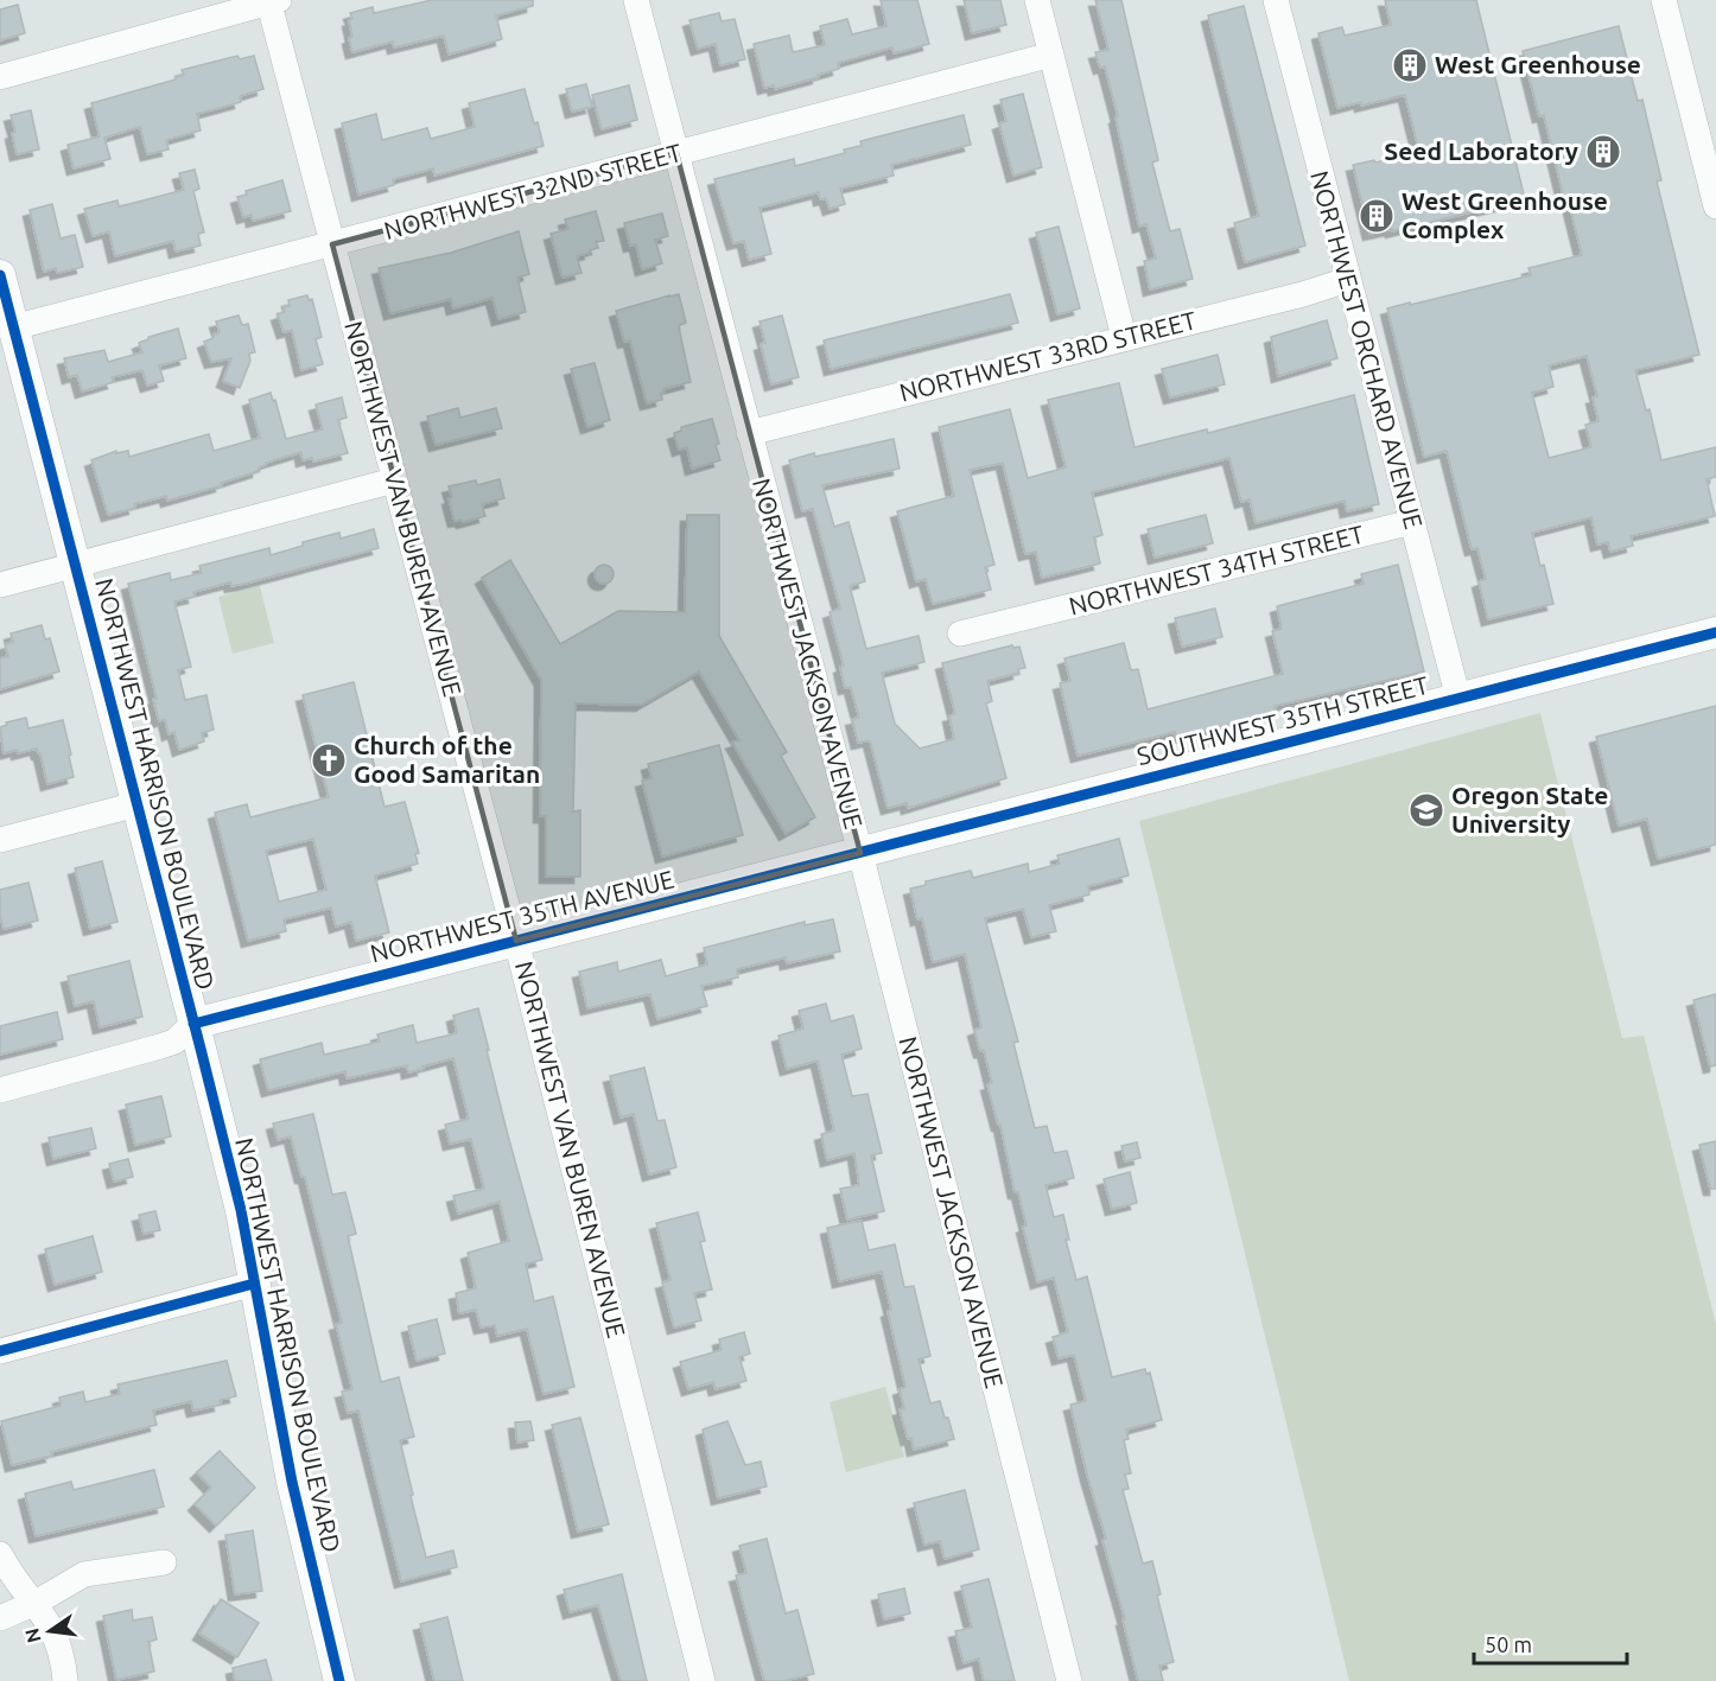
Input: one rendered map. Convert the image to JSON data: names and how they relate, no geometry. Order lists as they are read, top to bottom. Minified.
{"streets":{"main road":["SOUTHWEST 35TH STREET","NORTHWEST HARRISON BOULEVARD","NORTHWEST 35TH AVENUE"],"street":["NORTHWEST 32ND STREET","NORTHWEST ORCHARD AVENUE","NORTHWEST 33RD STREET","NORTHWEST VAN BUREN AVENUE","NORTHWEST 34TH STREET","NORTHWEST JACKSON AVENUE"]},"crossings":[["NORTHWEST 32ND STREET","NORTHWEST VAN BUREN AVENUE"],["NORTHWEST 32ND STREET","NORTHWEST JACKSON AVENUE"],["NORTHWEST 32ND STREET","NORTHWEST HARRISON BOULEVARD"],["NORTHWEST ORCHARD AVENUE","NORTHWEST 33RD STREET"],["NORTHWEST ORCHARD AVENUE","NORTHWEST 34TH STREET"],["NORTHWEST ORCHARD AVENUE","SOUTHWEST 35TH STREET"],["NORTHWEST 33RD STREET","NORTHWEST JACKSON AVENUE"],["NORTHWEST VAN BUREN AVENUE","NORTHWEST 35TH AVENUE"],["NORTHWEST JACKSON AVENUE","SOUTHWEST 35TH STREET"],["NORTHWEST JACKSON AVENUE","NORTHWEST 35TH AVENUE"],["SOUTHWEST 35TH STREET","NORTHWEST 35TH AVENUE"],["NORTHWEST HARRISON BOULEVARD","NORTHWEST 35TH AVENUE"]],"places":{"building":["West Greenhouse","Seed Laboratory","West Greenhouse Complex"],"church":["Church of the Good Samaritan"],"school or university":["Oregon State University"]},"scale_bar":"50 m","north":"left"}
